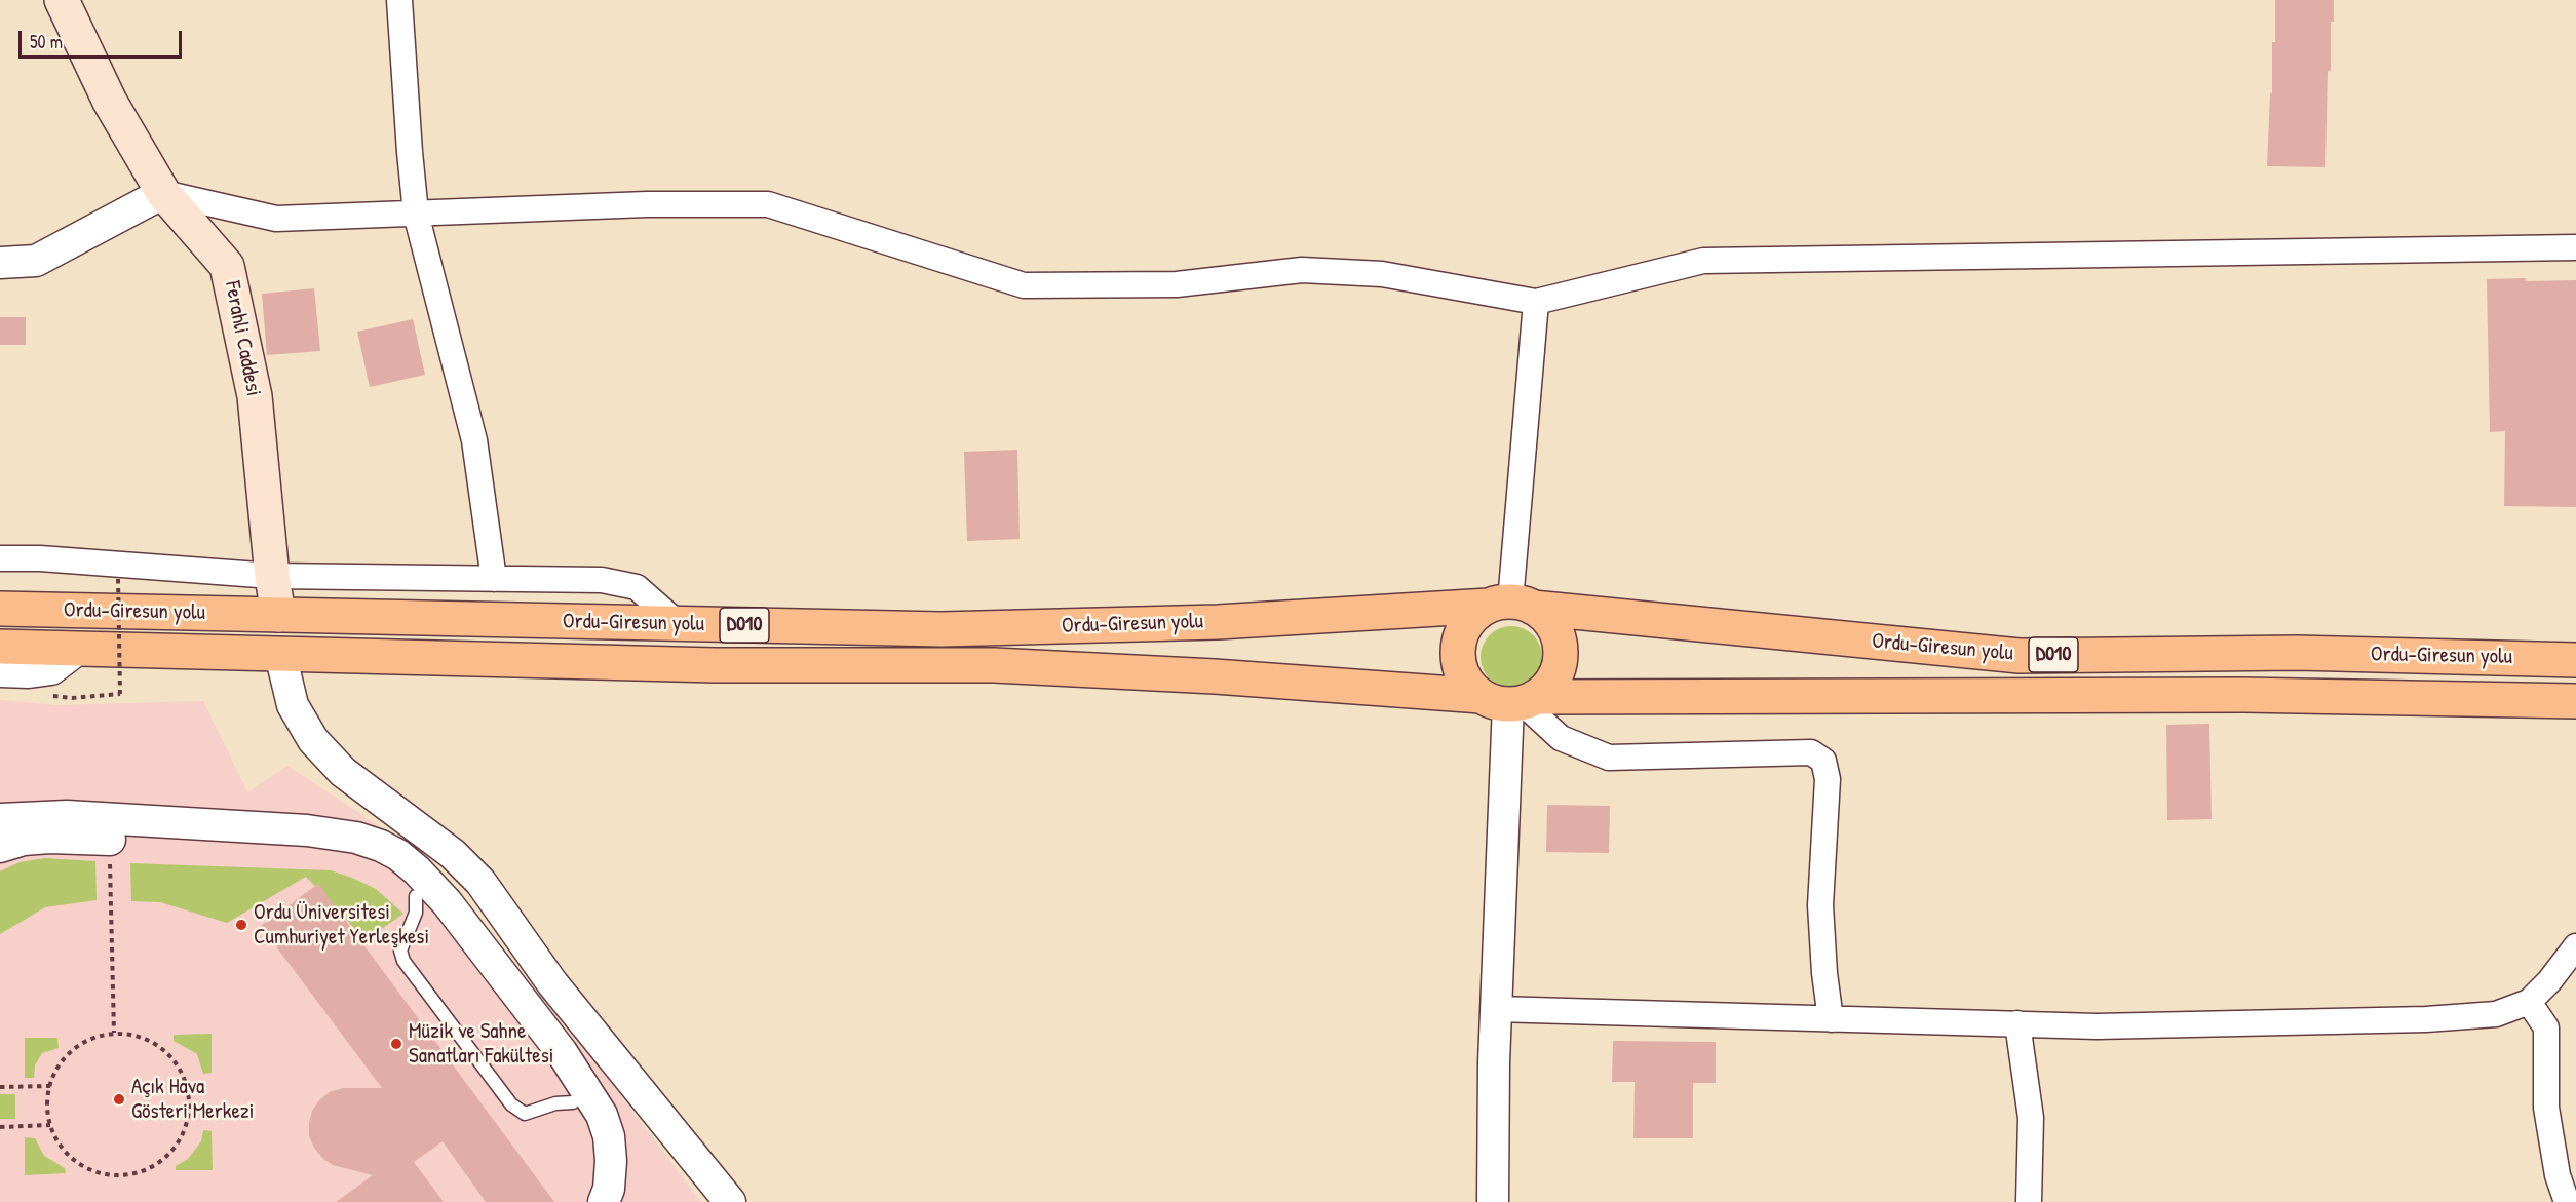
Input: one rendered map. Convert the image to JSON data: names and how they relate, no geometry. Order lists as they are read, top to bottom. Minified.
{"streets":{"highway":["Ordu-Giresun yolu","D010"],"main road":["Ferahli Caddesi"]},"crossings":[["Ferahli Caddesi","Ordu-Giresun yolu"]],"places":["Ordu Üniversitesi Cumhuriyet Yerleşkesi","Müzik ve Sahne Sanatları Fakültesi","Açık Hava Gösteri Merkezi"],"scale_bar":"50 m"}
